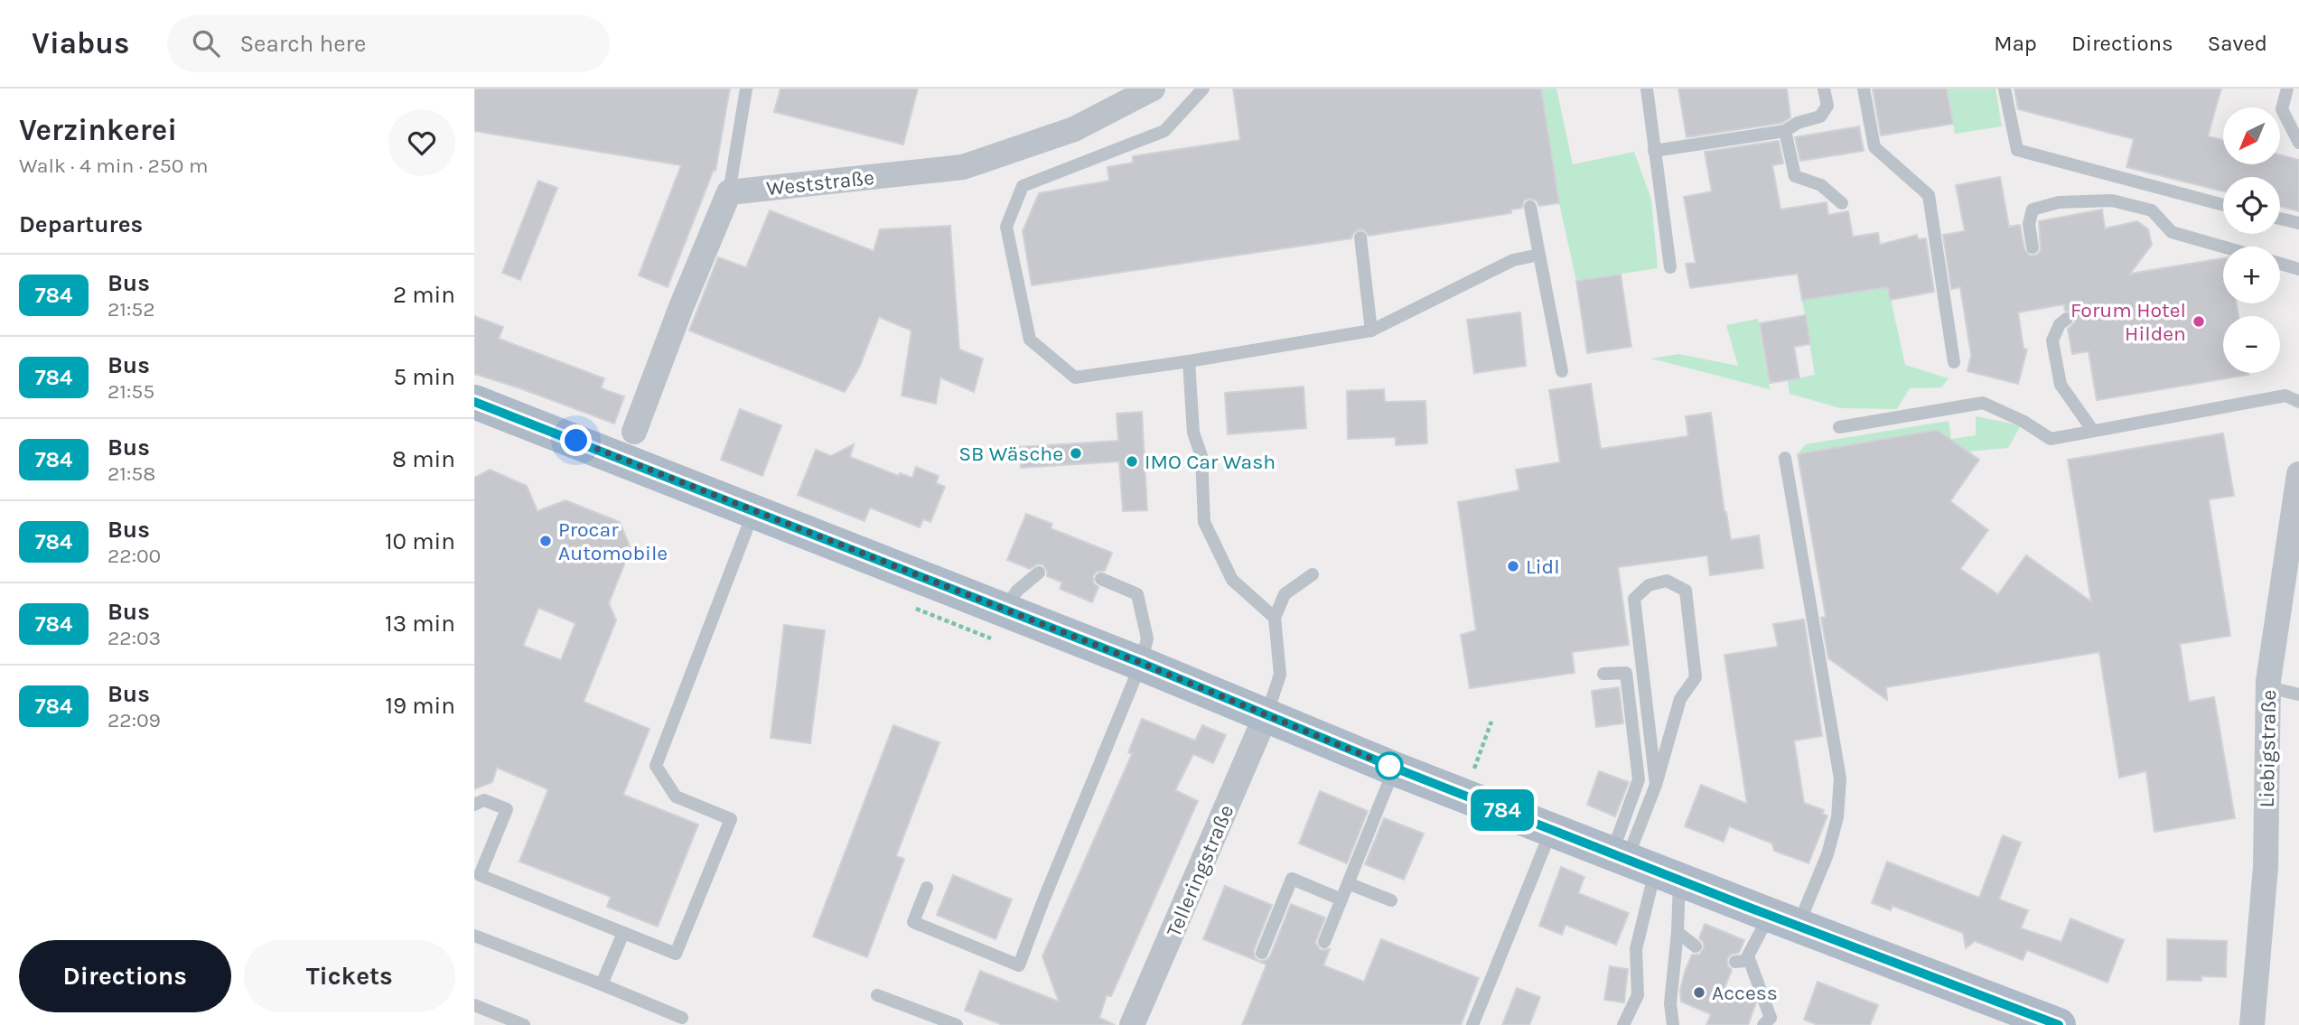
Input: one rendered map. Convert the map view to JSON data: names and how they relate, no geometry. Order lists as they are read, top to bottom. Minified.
{"streets":{"street":["Weststraße","Liebigstraße","Telleringstraße"]},"places":["Forum Hotel Hilden","SB Wäsche","IMO Car Wash","Procar Automobile","Lidl","Access"],"lines":["bus line 784"],"north":"bottom left","page":{"header":"Viabus","search":"Search here","nav":["Map","Directions","Saved"],"heading":[["Verzinkerei","Walk · 4 min · 250 m"],"Departures"],"on_map":"784","map_buttons":["+","−"],"list":[{"mark":"784","name":"Bus","note":"21:52","value":"2 min"},{"mark":"784","name":"Bus","note":"21:55","value":"5 min"},{"mark":"784","name":"Bus","note":"21:58","value":"8 min"},{"mark":"784","name":"Bus","note":"22:00","value":"10 min"},{"mark":"784","name":"Bus","note":"22:03","value":"13 min"},{"mark":"784","name":"Bus","note":"22:09","value":"19 min"}],"buttons":["Directions","Tickets"]}}
